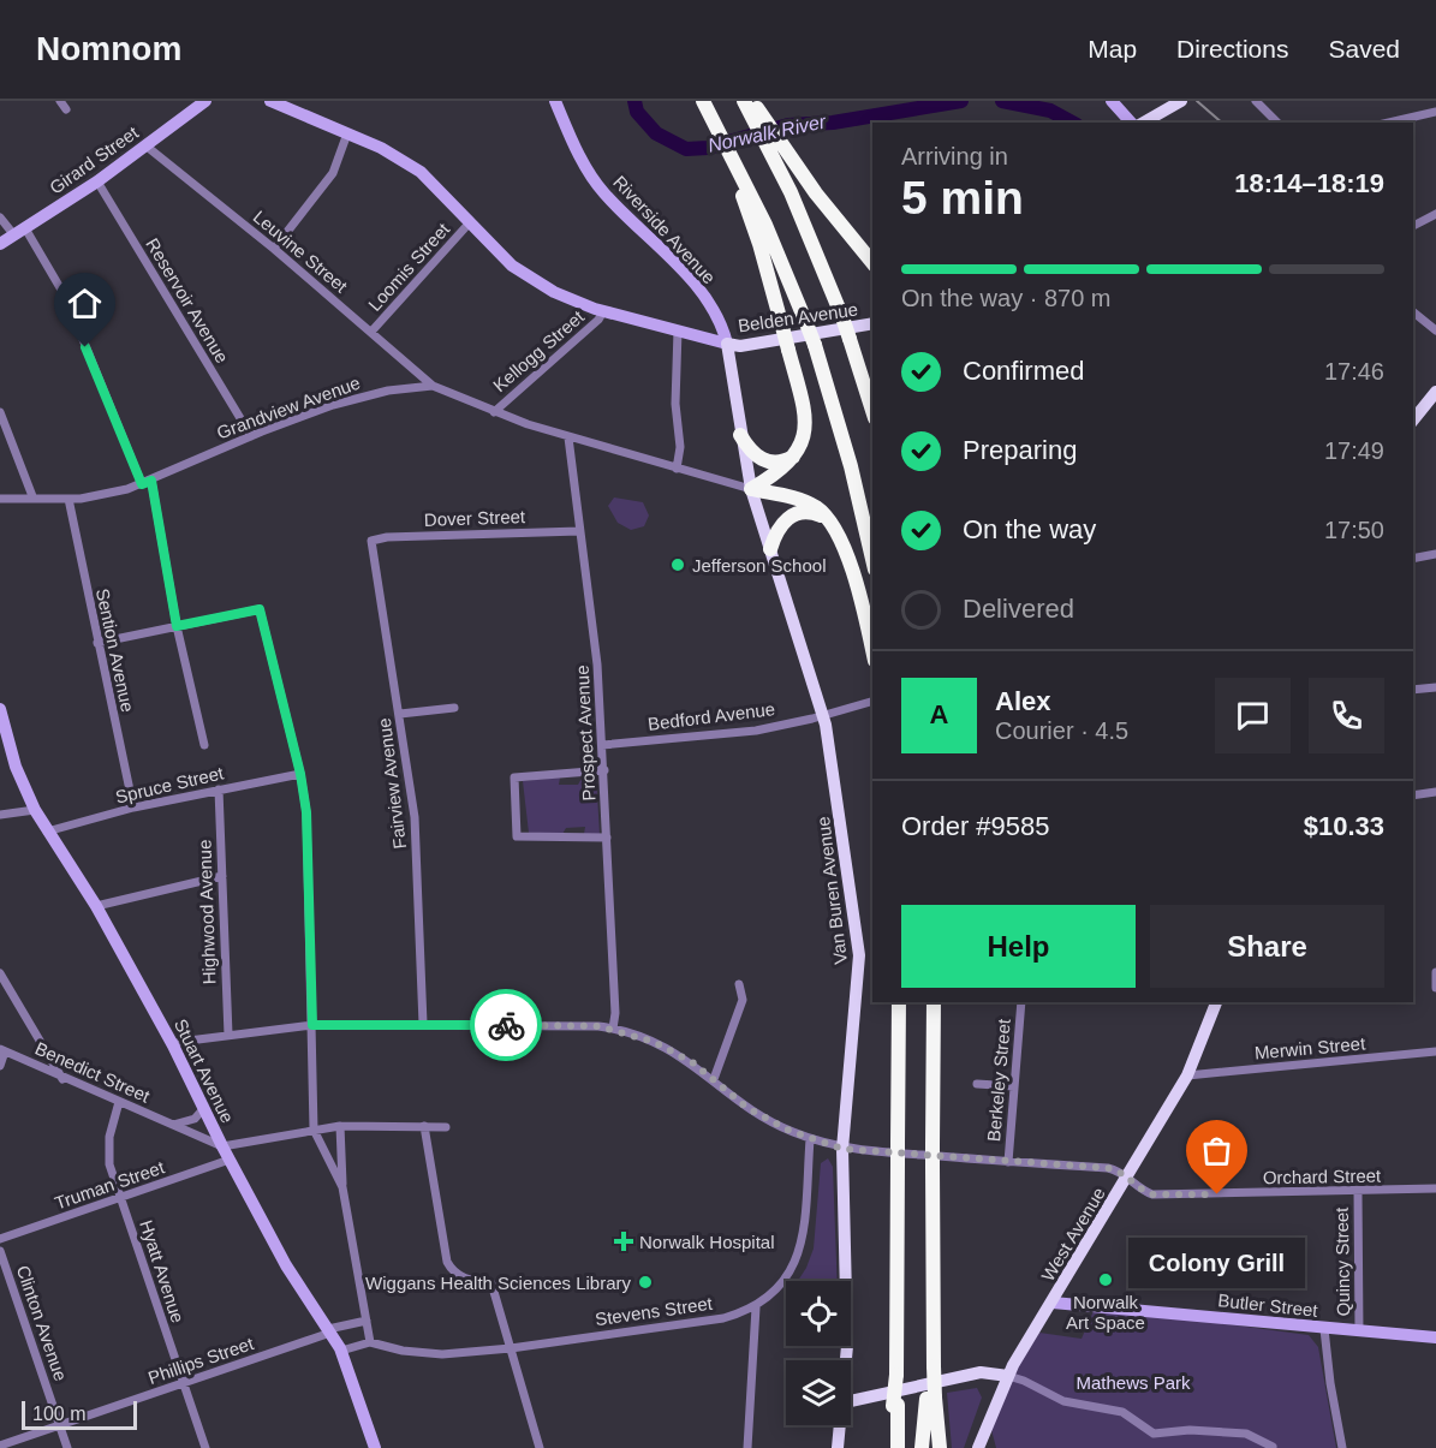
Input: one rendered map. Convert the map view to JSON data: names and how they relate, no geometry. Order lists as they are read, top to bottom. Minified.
{"streets":{"main road":["Belden Avenue","Van Buren Avenue","West Avenue"],"street":["Girard Street","Riverside Avenue","Leuvine Street","Loomis Street","Reservoir Avenue","Kellogg Street","Grandview Avenue","Dover Street","Sention Avenue","Bedford Avenue","Prospect Avenue","Fairview Avenue","Spruce Street","Highwood Avenue","Merwin Street","Stuart Avenue","Benedict Street","Berkeley Street","Orchard Street","Truman Street","Quincy Street","Hyatt Avenue","Butler Street","Stevens Street","Clinton Avenue","Phillips Street"]},"crossings":[["Girard Street","Leuvine Street"],["Girard Street","Reservoir Avenue"],["Riverside Avenue","Belden Avenue"],["Riverside Avenue","Van Buren Avenue"],["Leuvine Street","Loomis Street"],["Leuvine Street","Grandview Avenue"],["Reservoir Avenue","Grandview Avenue"],["Belden Avenue","Van Buren Avenue"],["Grandview Avenue","Sention Avenue"],["Dover Street","Prospect Avenue"],["Dover Street","Fairview Avenue"],["Sention Avenue","Spruce Street"],["Bedford Avenue","Prospect Avenue"],["Bedford Avenue","Van Buren Avenue"],["Prospect Avenue","Orchard Street"],["Fairview Avenue","Orchard Street"],["Spruce Street","Highwood Avenue"],["Spruce Street","Stuart Avenue"],["Van Buren Avenue","Orchard Street"],["Highwood Avenue","Orchard Street"],["Merwin Street","West Avenue"],["Stuart Avenue","Benedict Street"],["Stuart Avenue","Orchard Street"],["Stuart Avenue","Truman Street"],["Stuart Avenue","Phillips Street"],["Benedict Street","Hyatt Avenue"],["Berkeley Street","Orchard Street"],["Orchard Street","West Avenue"],["Orchard Street","Quincy Street"],["Orchard Street","Stevens Street"],["Truman Street","Hyatt Avenue"],["West Avenue","Butler Street"],["Quincy Street","Butler Street"],["Hyatt Avenue","Phillips Street"],["Clinton Avenue","Phillips Street"]],"water":["Norwalk River"],"parks":["Mathews Park"],"places":{"other":["Jefferson School","Colony Grill","Norwalk Art Space","Wiggans Health Sciences Library"],"health":["Norwalk Hospital"]},"scale_bar":"100 m","page":{"header":"Nomnom","nav":["Map","Directions","Saved"],"heading":["5 min","Arriving in","18:14–18:19"],"panel":["Alex","Courier · 4.5","Order #9585","$10.33"],"bar":"On the way · 870 m","list":[["Confirmed","17:46"],["Preparing","17:49"],["On the way","17:50"],"Delivered"],"round":"A","buttons":["Help","Share"],"bubble":"Colony Grill","scale":"100 m"}}
